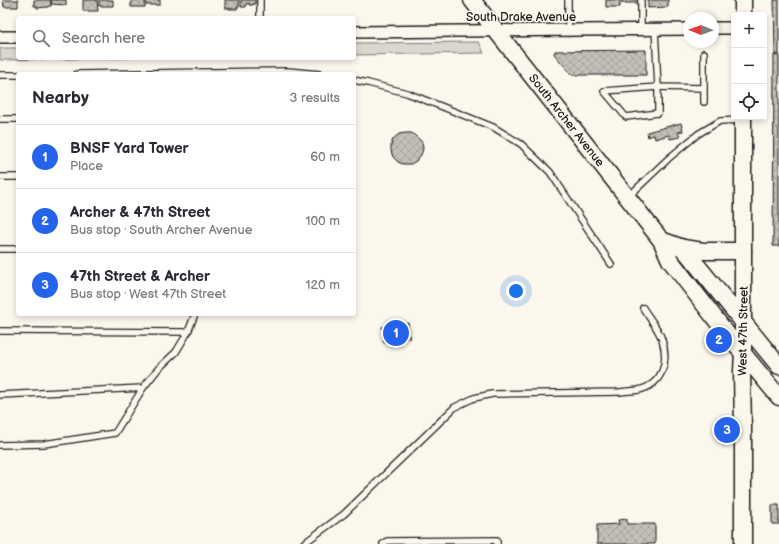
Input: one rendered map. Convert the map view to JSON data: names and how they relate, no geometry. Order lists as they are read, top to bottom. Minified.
{"streets":{"main road":["South Archer Avenue","West 47th Street"],"street":["South Drake Avenue"]},"crossings":[["South Drake Avenue","South Archer Avenue"],["South Archer Avenue","West 47th Street"]],"north":"left","page":{"map_buttons":["+","−"],"search":"Search here","heading":["Nearby","3 results"],"list":[{"mark":"1","name":"BNSF Yard Tower","note":"Place","value":"60 m"},{"mark":"2","name":"Archer & 47th Street","note":"Bus stop · South Archer Avenue","value":"100 m"},{"mark":"3","name":"47th Street & Archer","note":"Bus stop · West 47th Street","value":"120 m"}],"pins":["1","2","3"]}}
